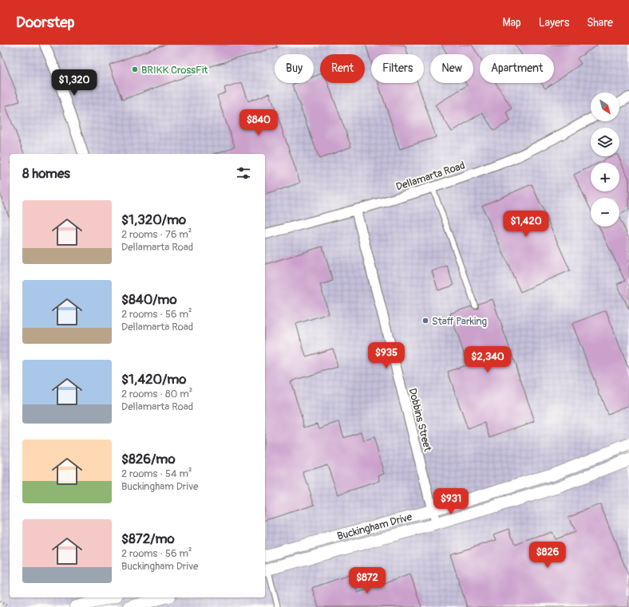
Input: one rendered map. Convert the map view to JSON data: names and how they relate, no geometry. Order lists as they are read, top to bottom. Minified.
{"streets":{"street":["Dellamarta Road","Dobbins Street","Buckingham Drive"]},"crossings":[["Dellamarta Road","Dobbins Street"],["Dobbins Street","Buckingham Drive"]],"places":["BRIKK CrossFit","Staff Parking"],"north":"bottom right","page":{"header":"Doorstep","nav":["Map","Layers","Share"],"chip":["Buy","Rent","Filters","New","Apartment"],"price":["$1,320","$840","$1,420","$935","$2,340","$931","$826","$872"],"map_buttons":["+","−"],"heading":"8 homes","list":[{"name":"$1,320/mo","note":"2 rooms · 76 m² · Dellamarta Road"},{"name":"$840/mo","note":"2 rooms · 56 m² · Dellamarta Road"},{"name":"$1,420/mo","note":"2 rooms · 80 m² · Dellamarta Road"},{"name":"$826/mo","note":"2 rooms · 54 m² · Buckingham Drive"},{"name":"$872/mo","note":"2 rooms · 56 m² · Buckingham Drive"}]}}
